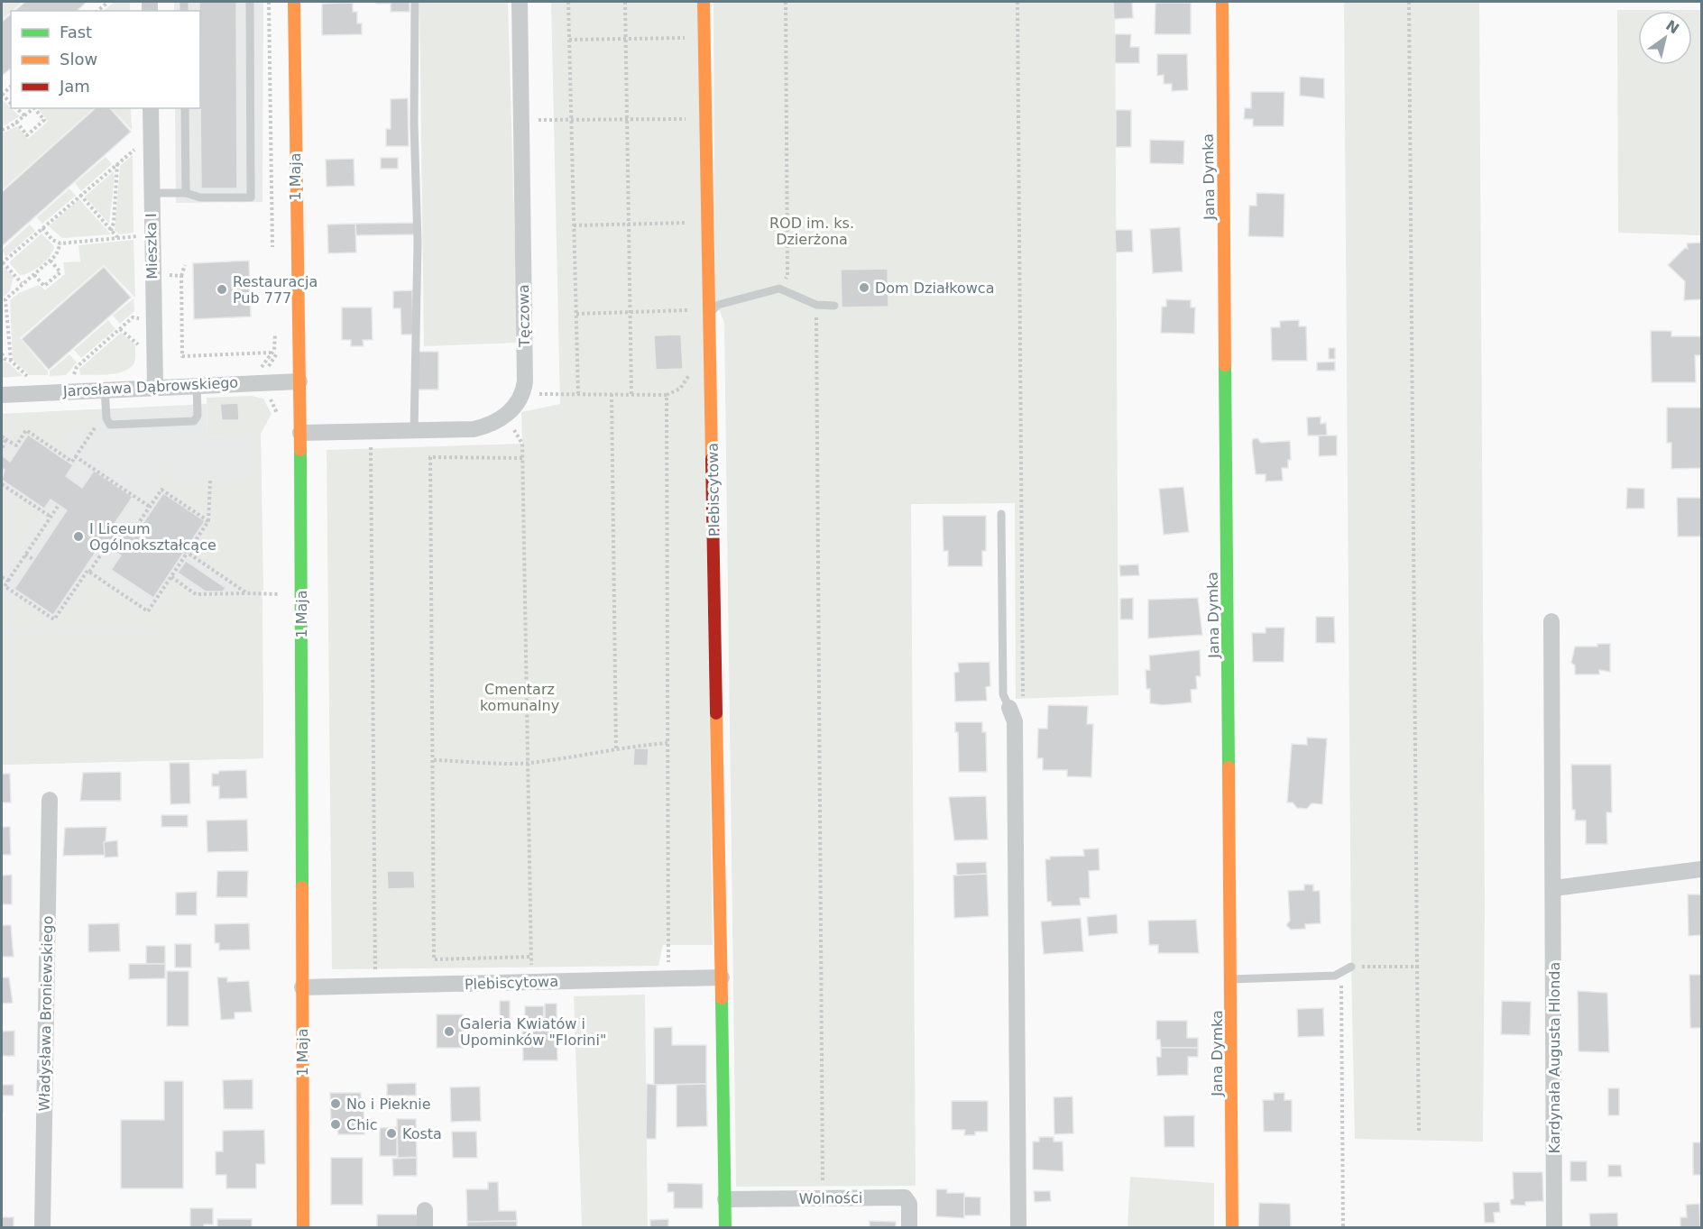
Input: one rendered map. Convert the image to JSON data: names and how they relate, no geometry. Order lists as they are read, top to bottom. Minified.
{"streets":{"street":["1 Maja","Jana Dymka","Mieszka I","Tęczowa","Jarosława Dąbrowskiego","Plebiscytowa","Władysława Broniewskiego","Kardynała Augusta Hlonda","Wolności"]},"crossings":[["1 Maja","Jarosława Dąbrowskiego"],["1 Maja","Plebiscytowa"],["Mieszka I","Jarosława Dąbrowskiego"],["Plebiscytowa","Wolności"]],"parks":["ROD im. ks. Dzierżona","Cmentarz komunalny"],"places":["Dom Działkowca","Restauracja Pub 777","I Liceum Ogólnokształcące","Galeria Kwiatów i Upominków \"Florini\"","No i Pieknie","Chic","Kosta"],"legend":["Fast","Slow","Jam"],"north":"top right"}
